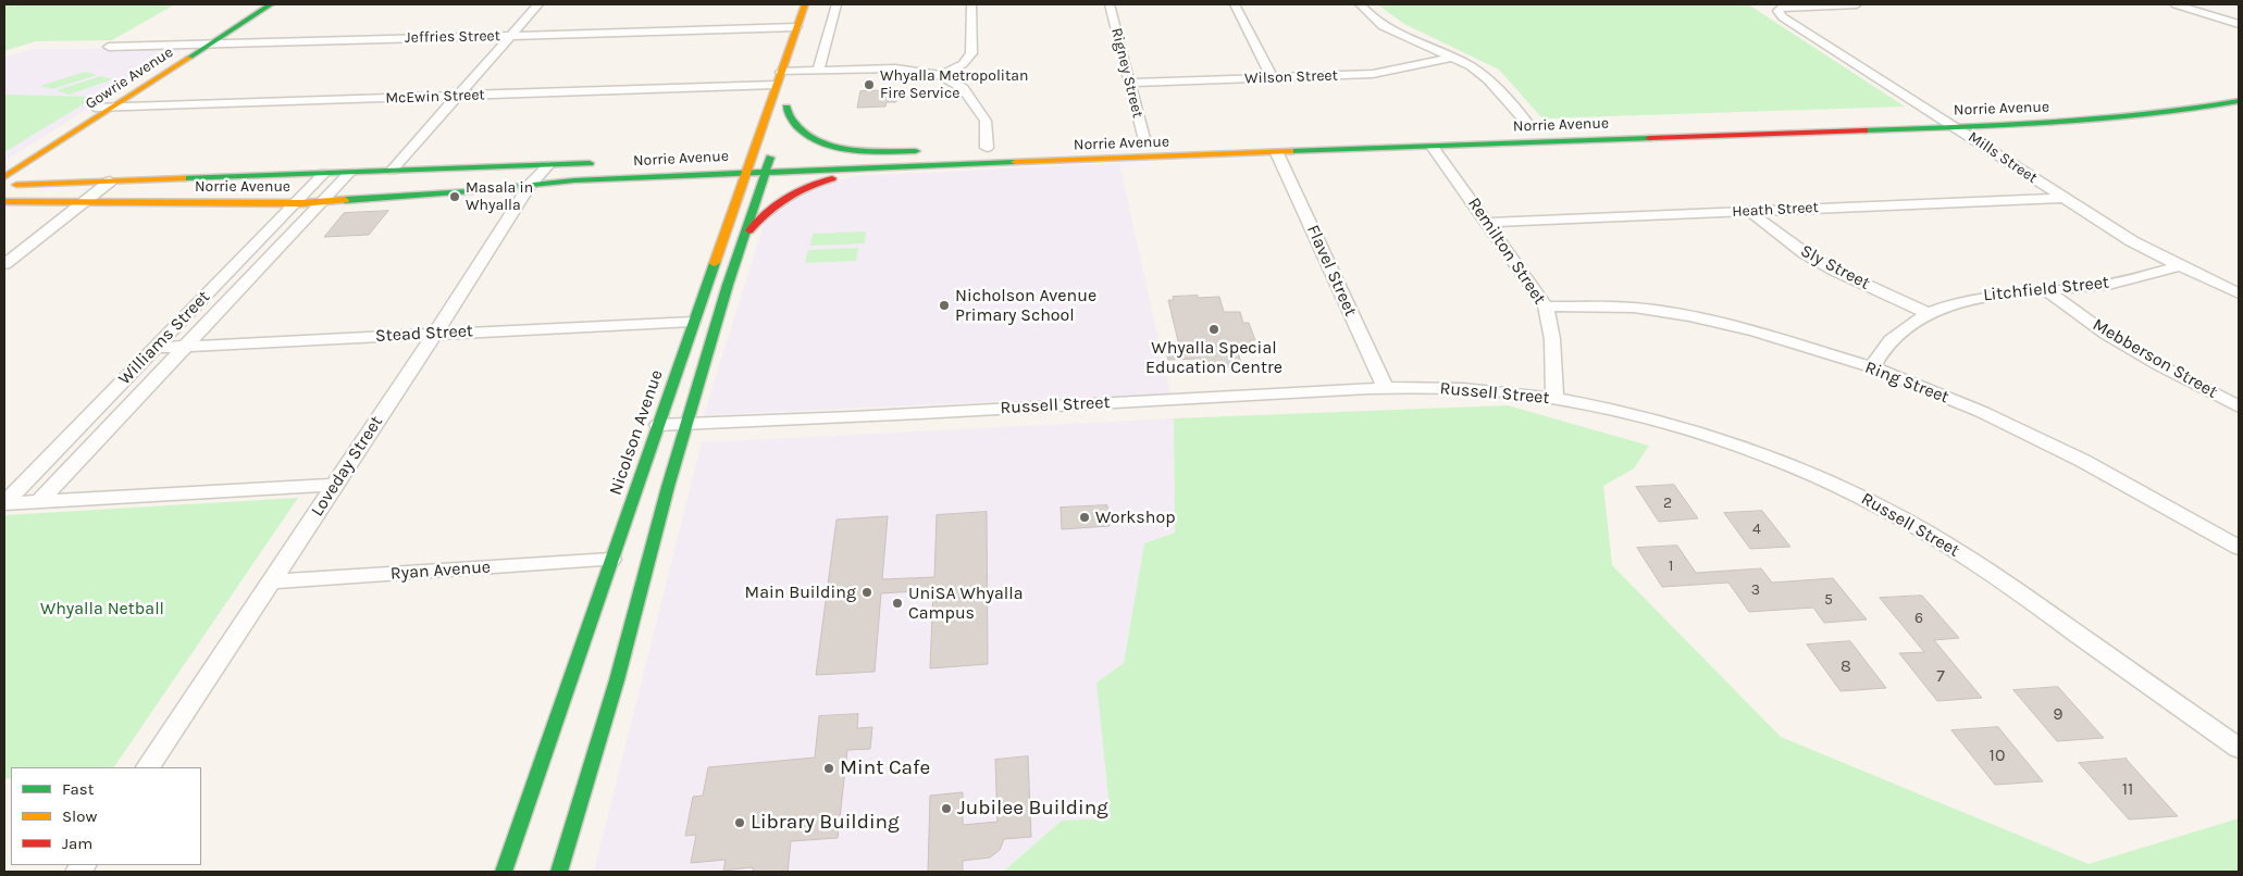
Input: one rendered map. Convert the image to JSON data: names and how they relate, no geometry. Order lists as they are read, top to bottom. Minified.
{"streets":{"main road":["Gowrie Avenue","Norrie Avenue","Nicolson Avenue"],"street":["Jeffries Street","Rigney Street","Wilson Street","McEwin Street","Mills Street","Heath Street","Remilton Street","Sly Street","Flavel Street","Litchfield Street","Stead Street","Williams Street","Mebberson Street","Ring Street","Russell Street","Loveday Street","Ryan Avenue"]},"crossings":[["Jeffries Street","Gowrie Avenue"],["Jeffries Street","Nicolson Avenue"],["Rigney Street","Wilson Street"],["Gowrie Avenue","McEwin Street"],["McEwin Street","Nicolson Avenue"],["Norrie Avenue","Mills Street"],["Norrie Avenue","Remilton Street"],["Norrie Avenue","Flavel Street"],["Norrie Avenue","Williams Street"],["Norrie Avenue","Nicolson Avenue"],["Norrie Avenue","Loveday Street"],["Mills Street","Heath Street"],["Mills Street","Litchfield Street"],["Heath Street","Remilton Street"],["Heath Street","Sly Street"],["Remilton Street","Ring Street"],["Remilton Street","Russell Street"],["Sly Street","Litchfield Street"],["Flavel Street","Russell Street"],["Litchfield Street","Mebberson Street"],["Litchfield Street","Ring Street"],["Stead Street","Williams Street"],["Stead Street","Nicolson Avenue"],["Stead Street","Loveday Street"],["Russell Street","Nicolson Avenue"],["Nicolson Avenue","Ryan Avenue"],["Loveday Street","Ryan Avenue"]],"parks":["Whyalla Netball"],"places":["Whyalla Metropolitan Fire Service","Masala in Whyalla","Nicholson Avenue Primary School","Whyalla Special Education Centre","Workshop","Main Building","UniSA Whyalla Campus","Mint Cafe","Jubilee Building","Library Building"],"house_numbers":["2","4","1","3","5","6","8","7","9","10","11"],"legend":["Fast","Slow","Jam"]}
